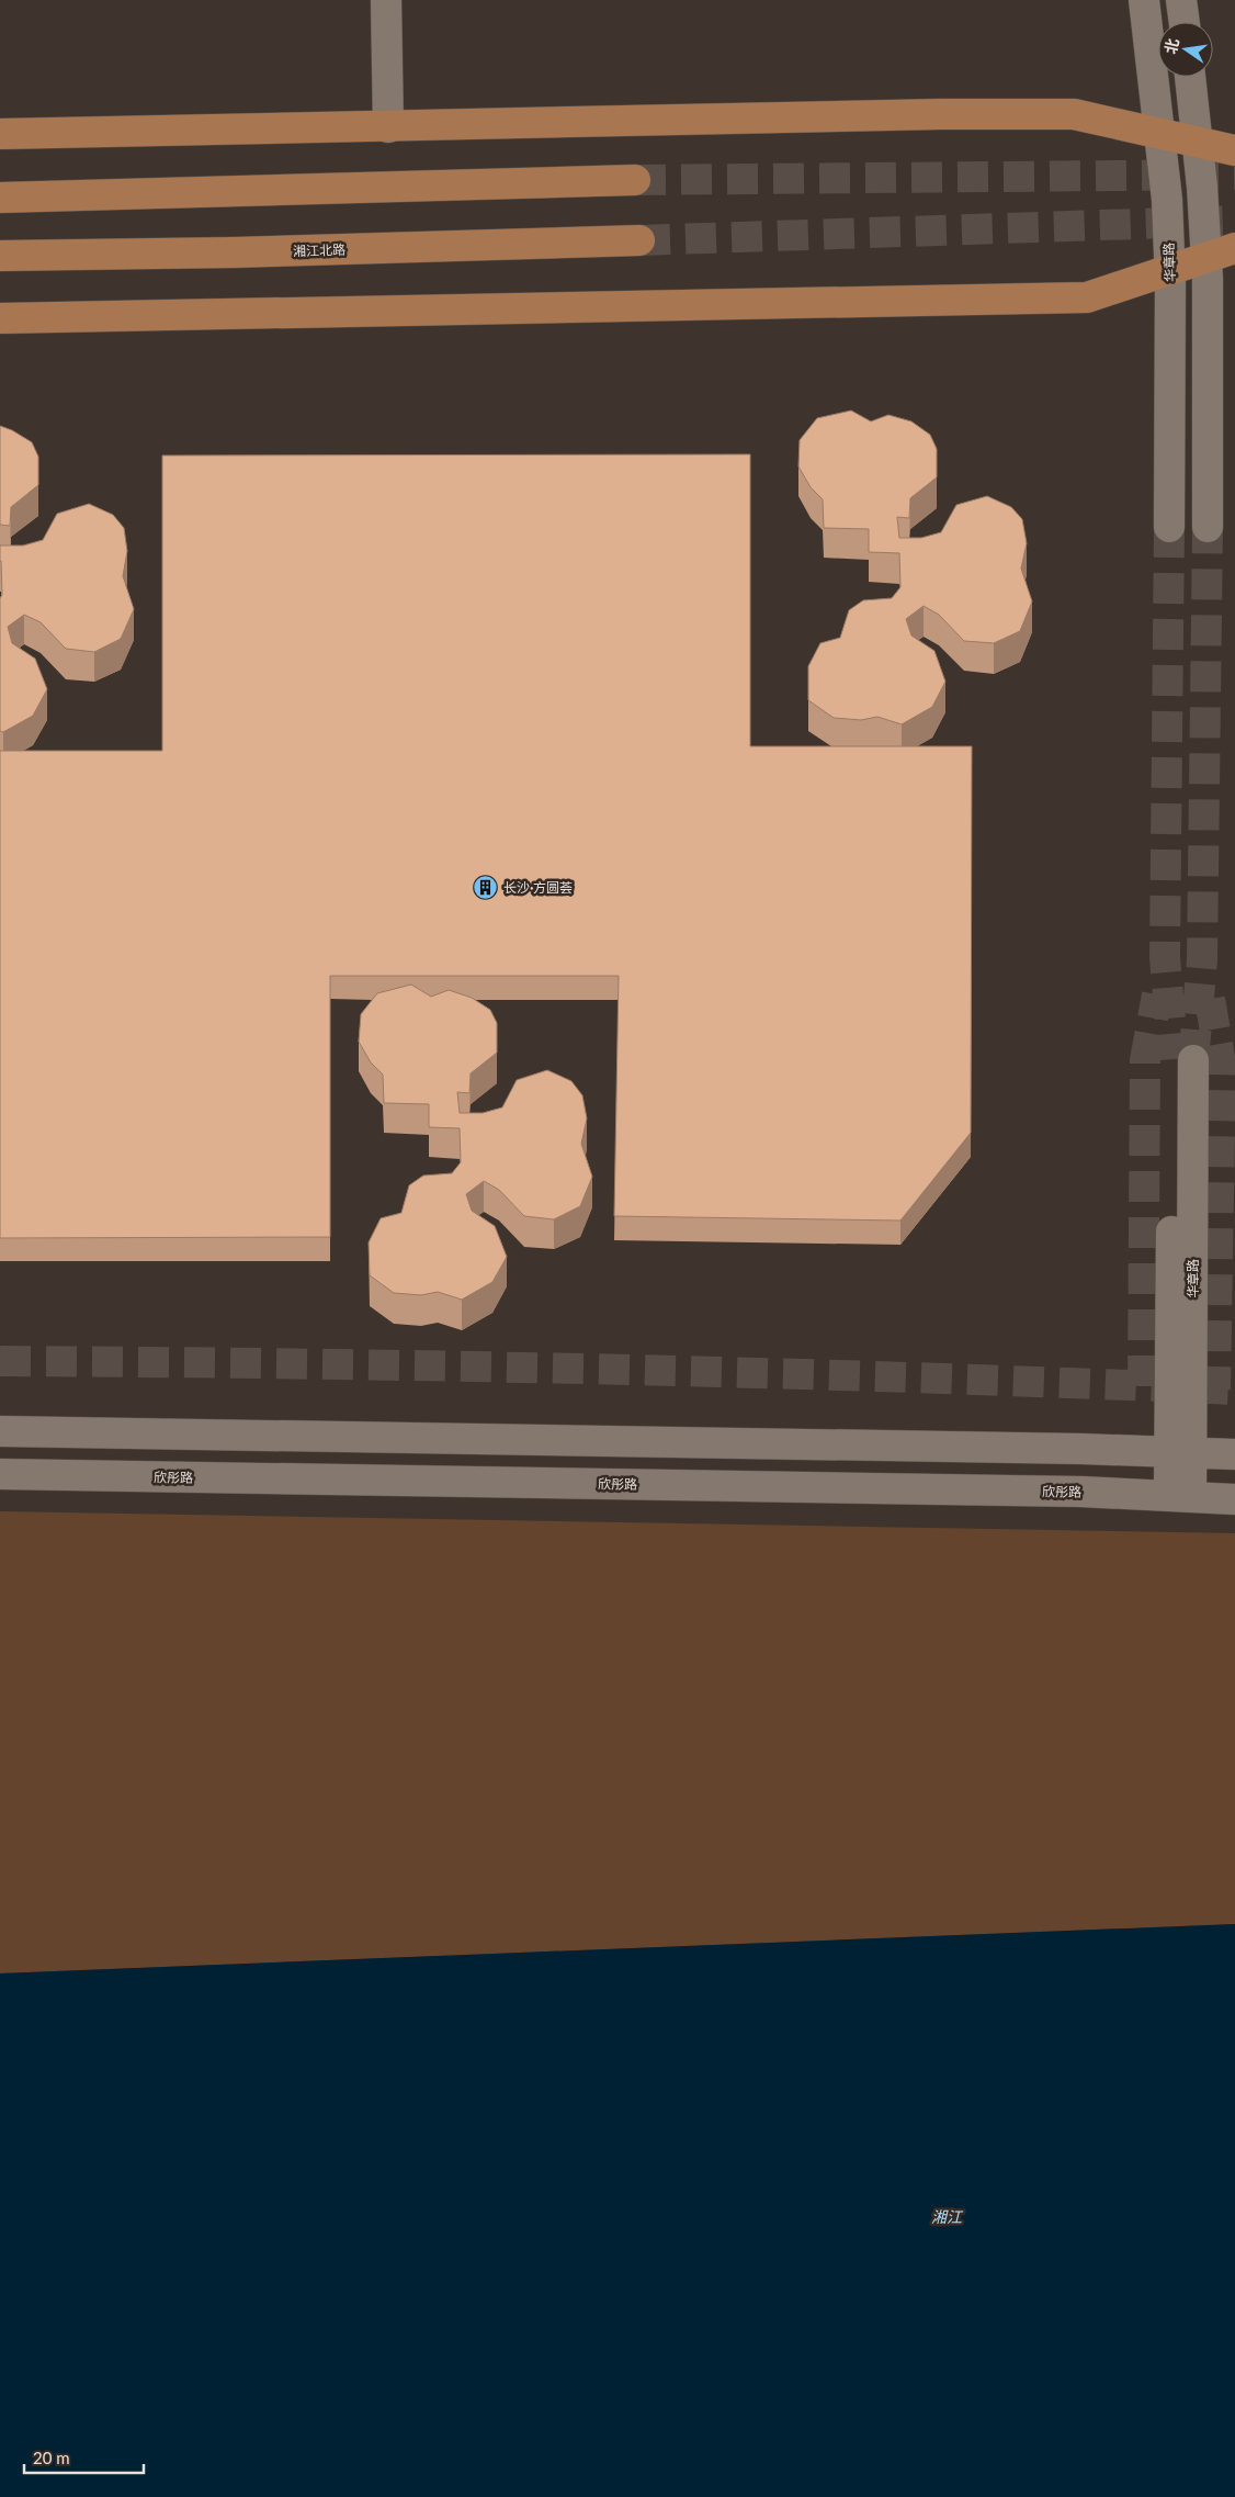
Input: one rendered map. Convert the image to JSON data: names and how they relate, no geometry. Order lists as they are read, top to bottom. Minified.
{"streets":{"main road":["湘江北路","华章路","欣彤路"]},"crossings":[["华章路","欣彤路"]],"water":["湘江"],"places":{"building":["长沙·方圆荟"]},"scale_bar":"20 m","north":"left"}
